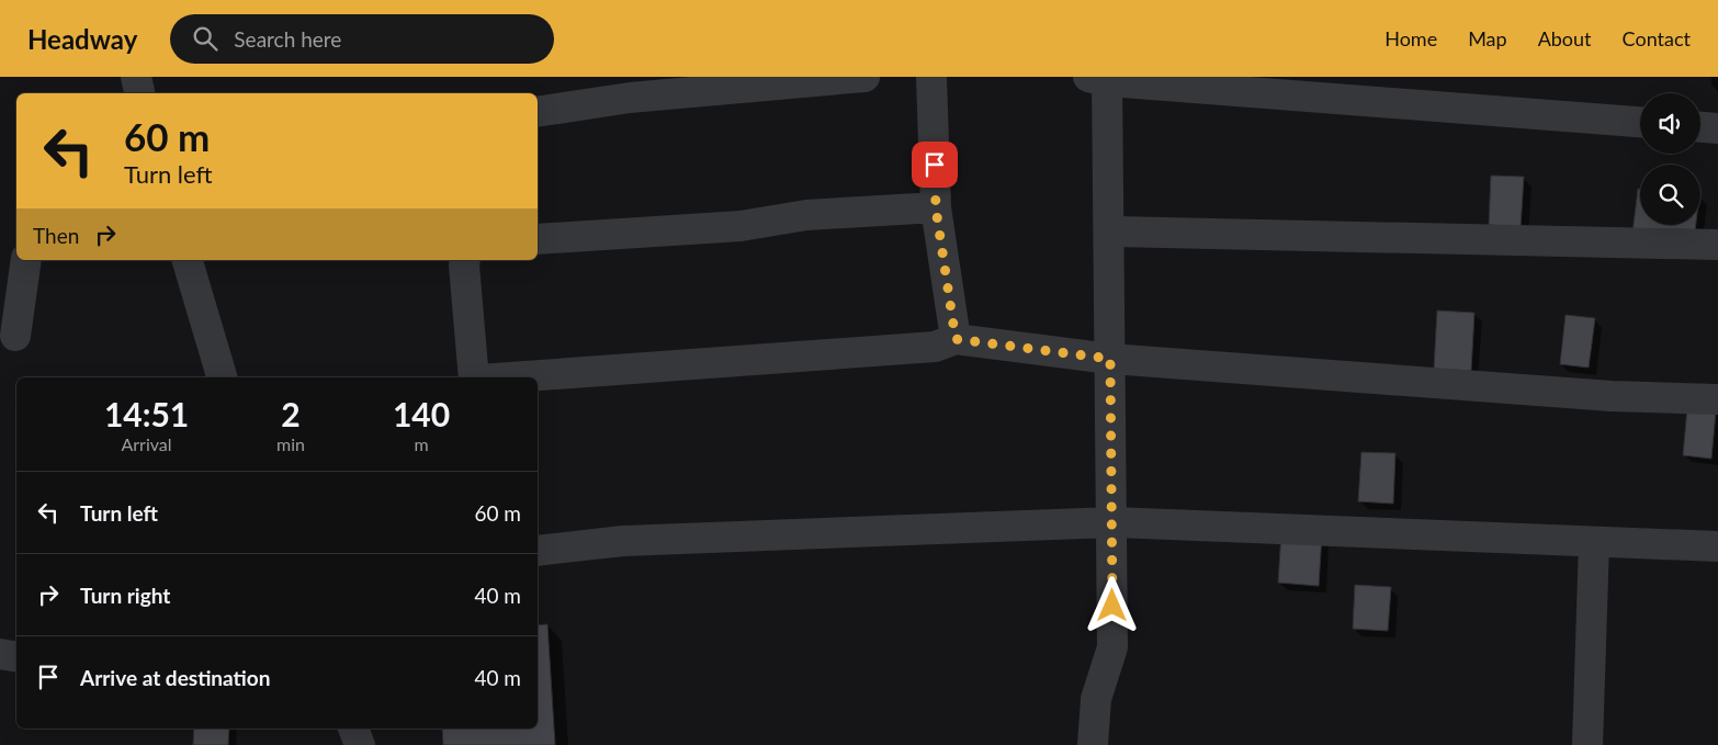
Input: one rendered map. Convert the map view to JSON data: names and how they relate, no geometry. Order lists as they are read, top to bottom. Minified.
{"page":{"header":"Headway","search":"Search here","nav":["Home","Map","About","Contact"],"turn":["60 m","Turn left"],"then":"Then","eta":["14:51","Arrival","2","min","140","m"],"list":[{"name":"Turn left","value":"60 m"},{"name":"Turn right","value":"40 m"},{"name":"Arrive at destination","value":"40 m"}]}}
